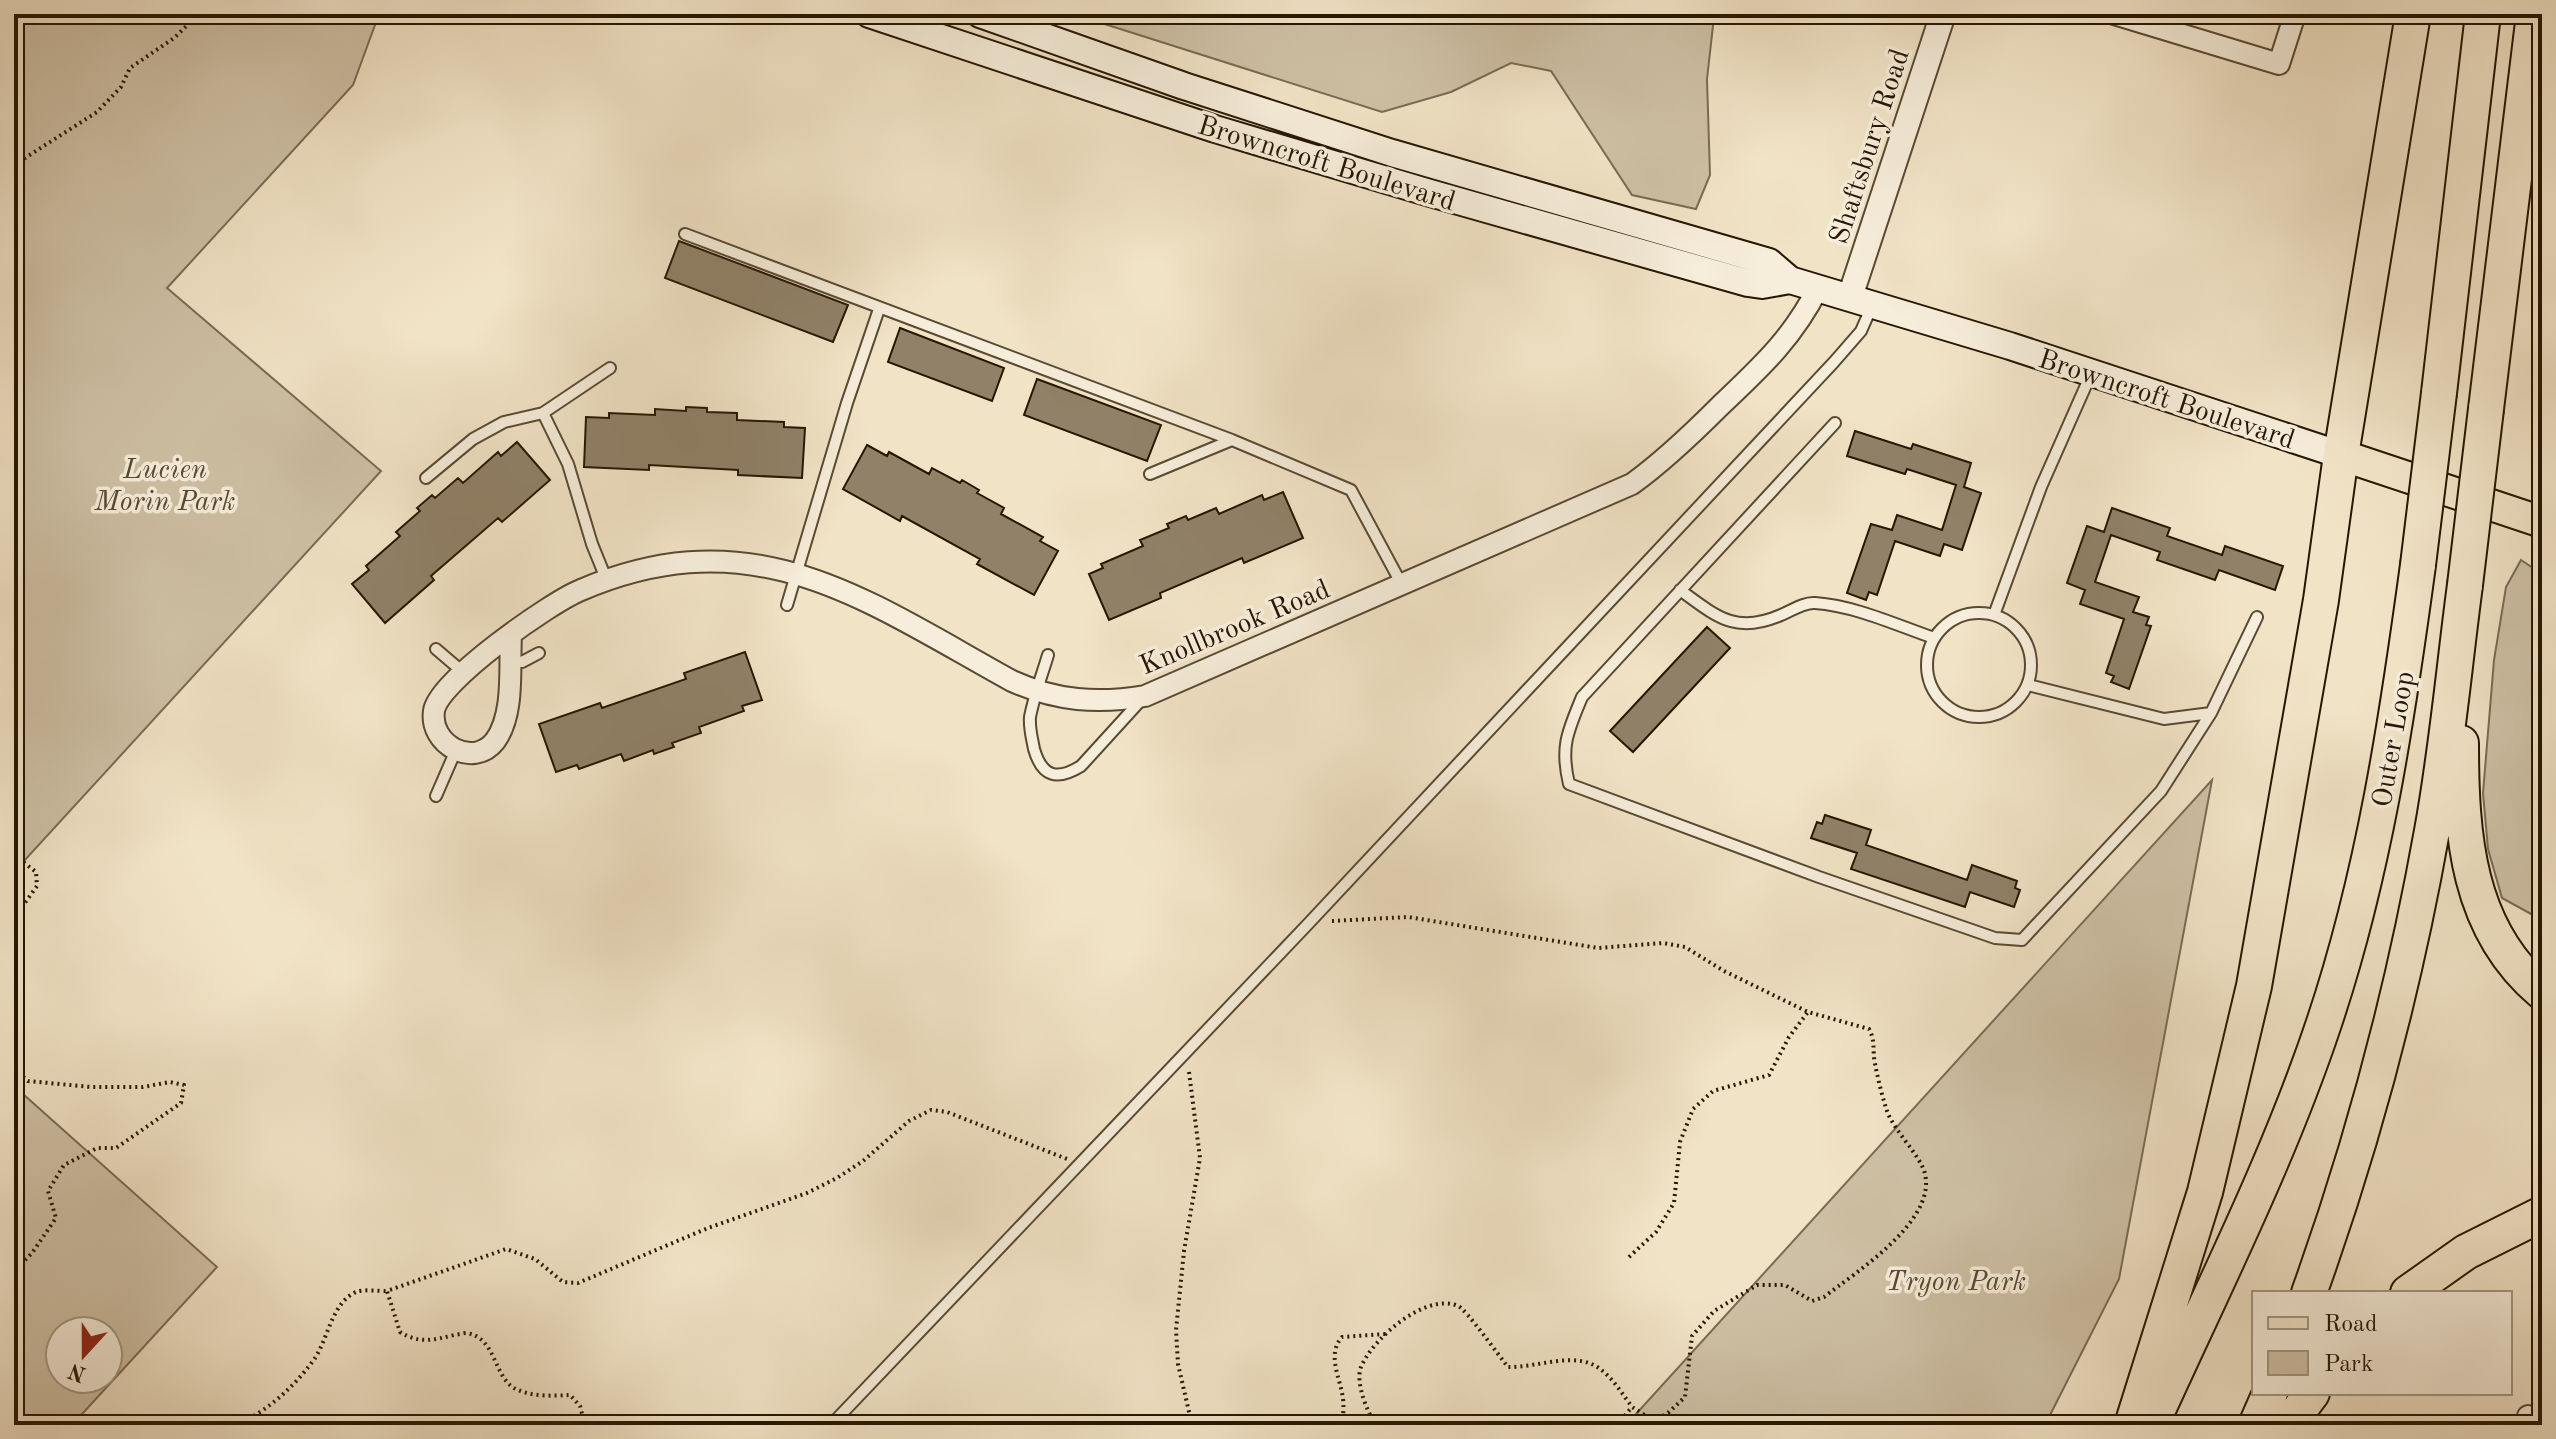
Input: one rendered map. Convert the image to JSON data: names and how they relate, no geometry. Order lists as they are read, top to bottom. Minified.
{"streets":{"highway":["Outer Loop"],"main road":["Browncroft Boulevard"],"street":["Shaftsbury Road","Knollbrook Road"]},"crossings":[["Shaftsbury Road","Browncroft Boulevard"],["Browncroft Boulevard","Knollbrook Road"]],"parks":["Lucien Morin Park","Tryon Park"],"legend":["Road","Park"],"north":"bottom"}
